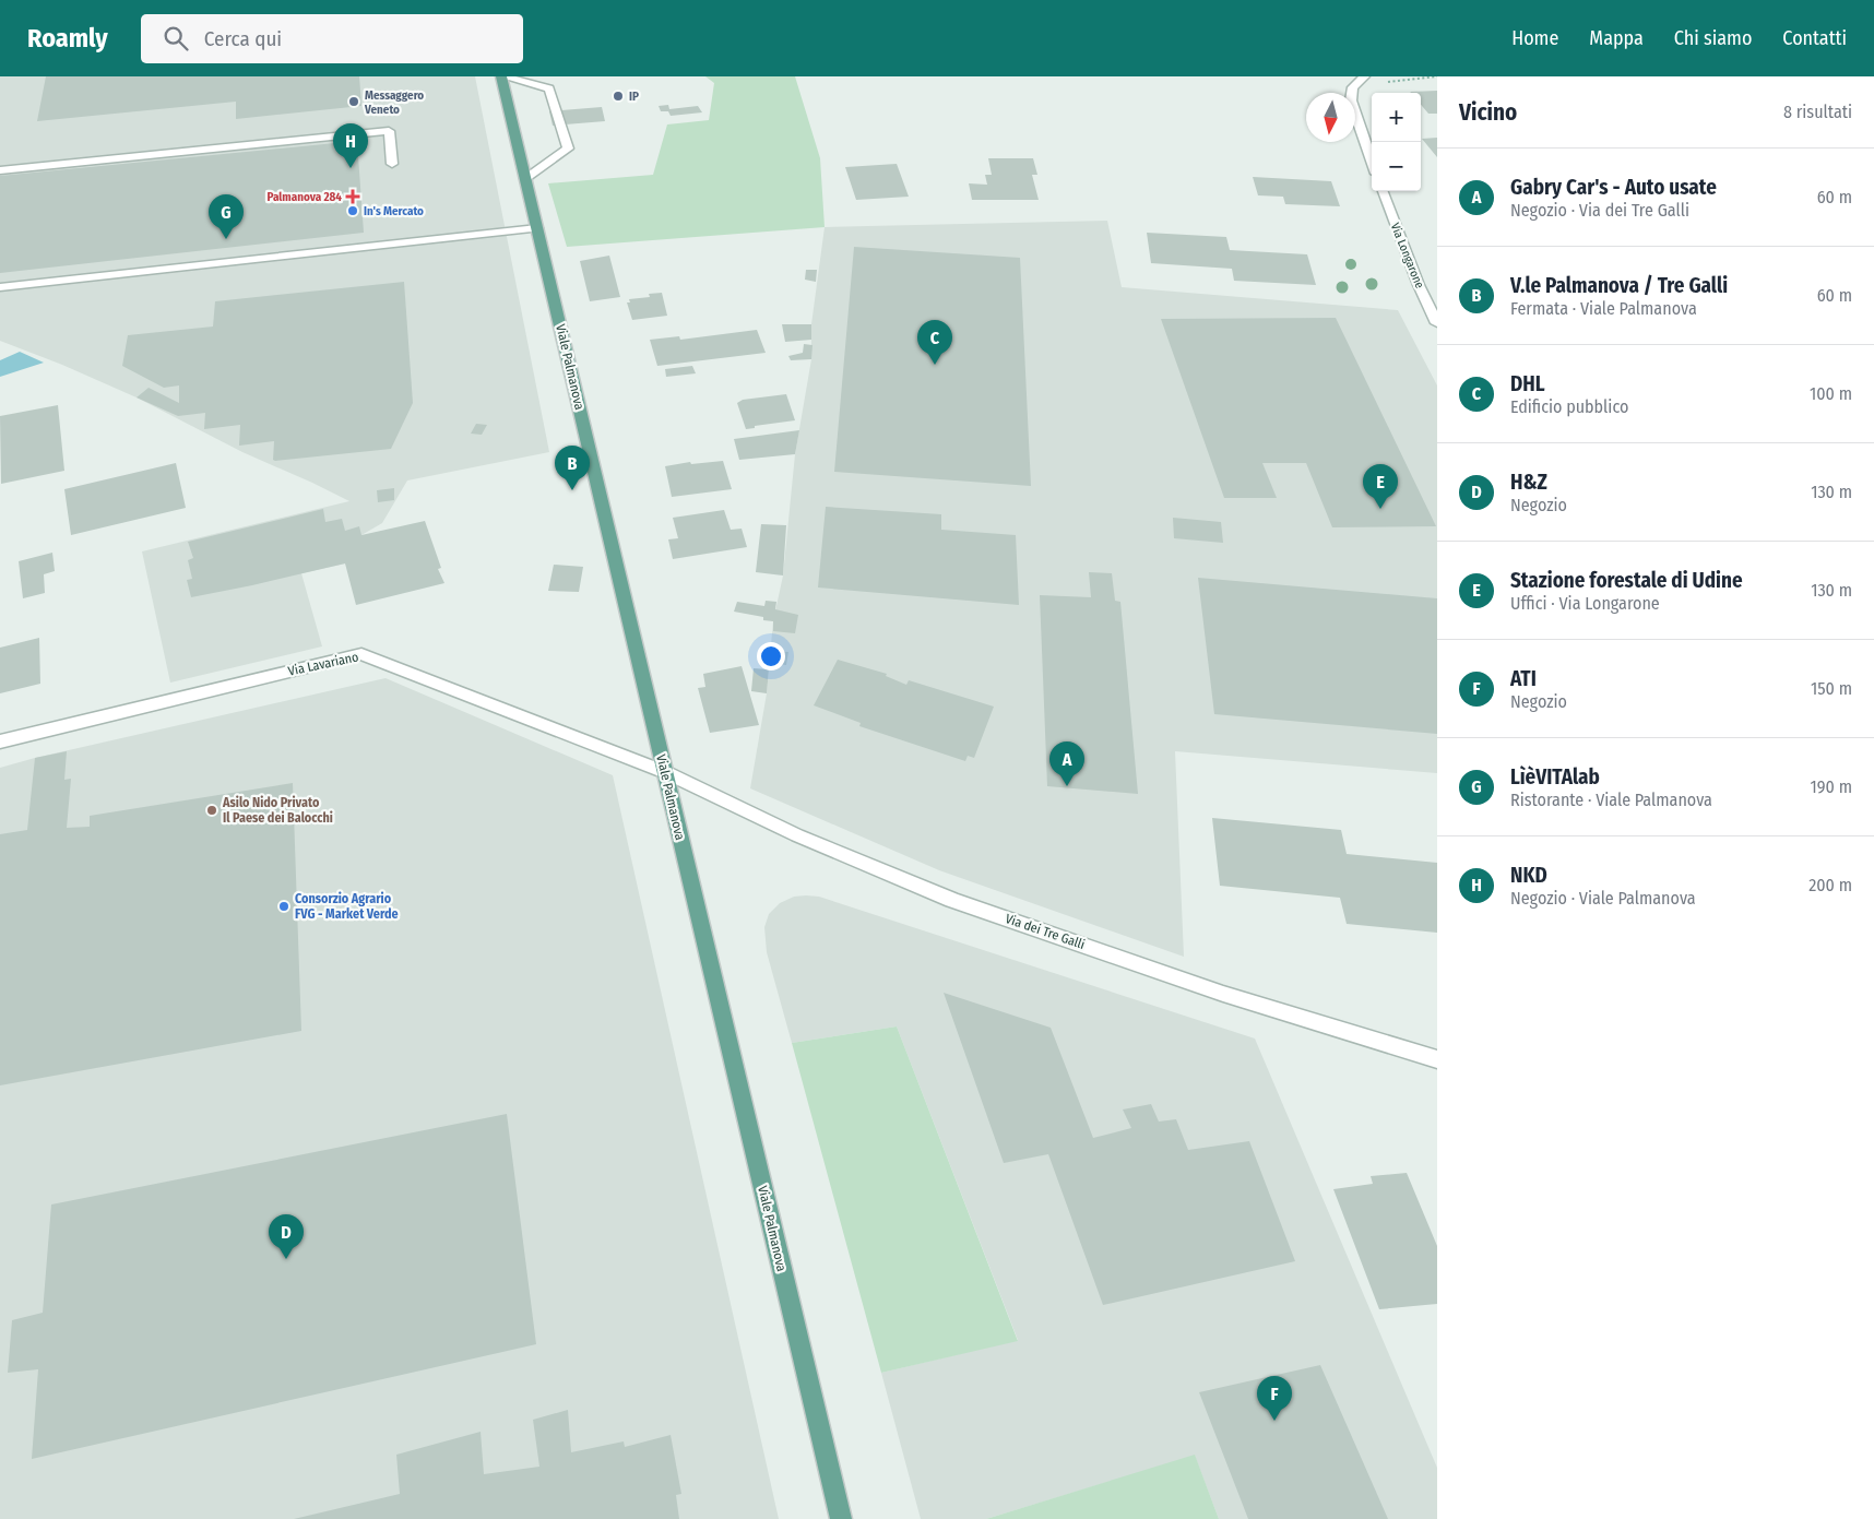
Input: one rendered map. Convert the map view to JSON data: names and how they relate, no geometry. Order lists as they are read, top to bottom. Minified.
{"streets":{"main road":["Viale Palmanova"],"street":["Via Longarone","Via Lavariano","Via dei Tre Galli"]},"crossings":[["Viale Palmanova","Via Lavariano"],["Viale Palmanova","Via dei Tre Galli"],["Via Lavariano","Via dei Tre Galli"]],"places":{"other":["IP","Messaggero Veneto","In's Mercato","Asilo Nido Privato Il Paese dei Balocchi","Consorzio Agrario FVG - Market Verde"],"health":["Palmanova 284"]},"north":"bottom","page":{"header":"Roamly","search":"Cerca qui","nav":["Home","Mappa","Chi siamo","Contatti"],"heading":["Vicino","8 risultati"],"map_buttons":["+","−"],"pins":["H","G","C","B","E","A","D","F"],"list":[{"mark":"A","name":"Gabry Car's - Auto usate","note":"Negozio · Via dei Tre Galli","value":"60 m"},{"mark":"B","name":"V.le Palmanova / Tre Galli","note":"Fermata · Viale Palmanova","value":"60 m"},{"mark":"C","name":"DHL","note":"Edificio pubblico","value":"100 m"},{"mark":"D","name":"H&Z","note":"Negozio","value":"130 m"},{"mark":"E","name":"Stazione forestale di Udine","note":"Uffici · Via Longarone","value":"130 m"},{"mark":"F","name":"ATI","note":"Negozio","value":"150 m"},{"mark":"G","name":"LìèVITAlab","note":"Ristorante · Viale Palmanova","value":"190 m"},{"mark":"H","name":"NKD","note":"Negozio · Viale Palmanova","value":"200 m"}]}}
